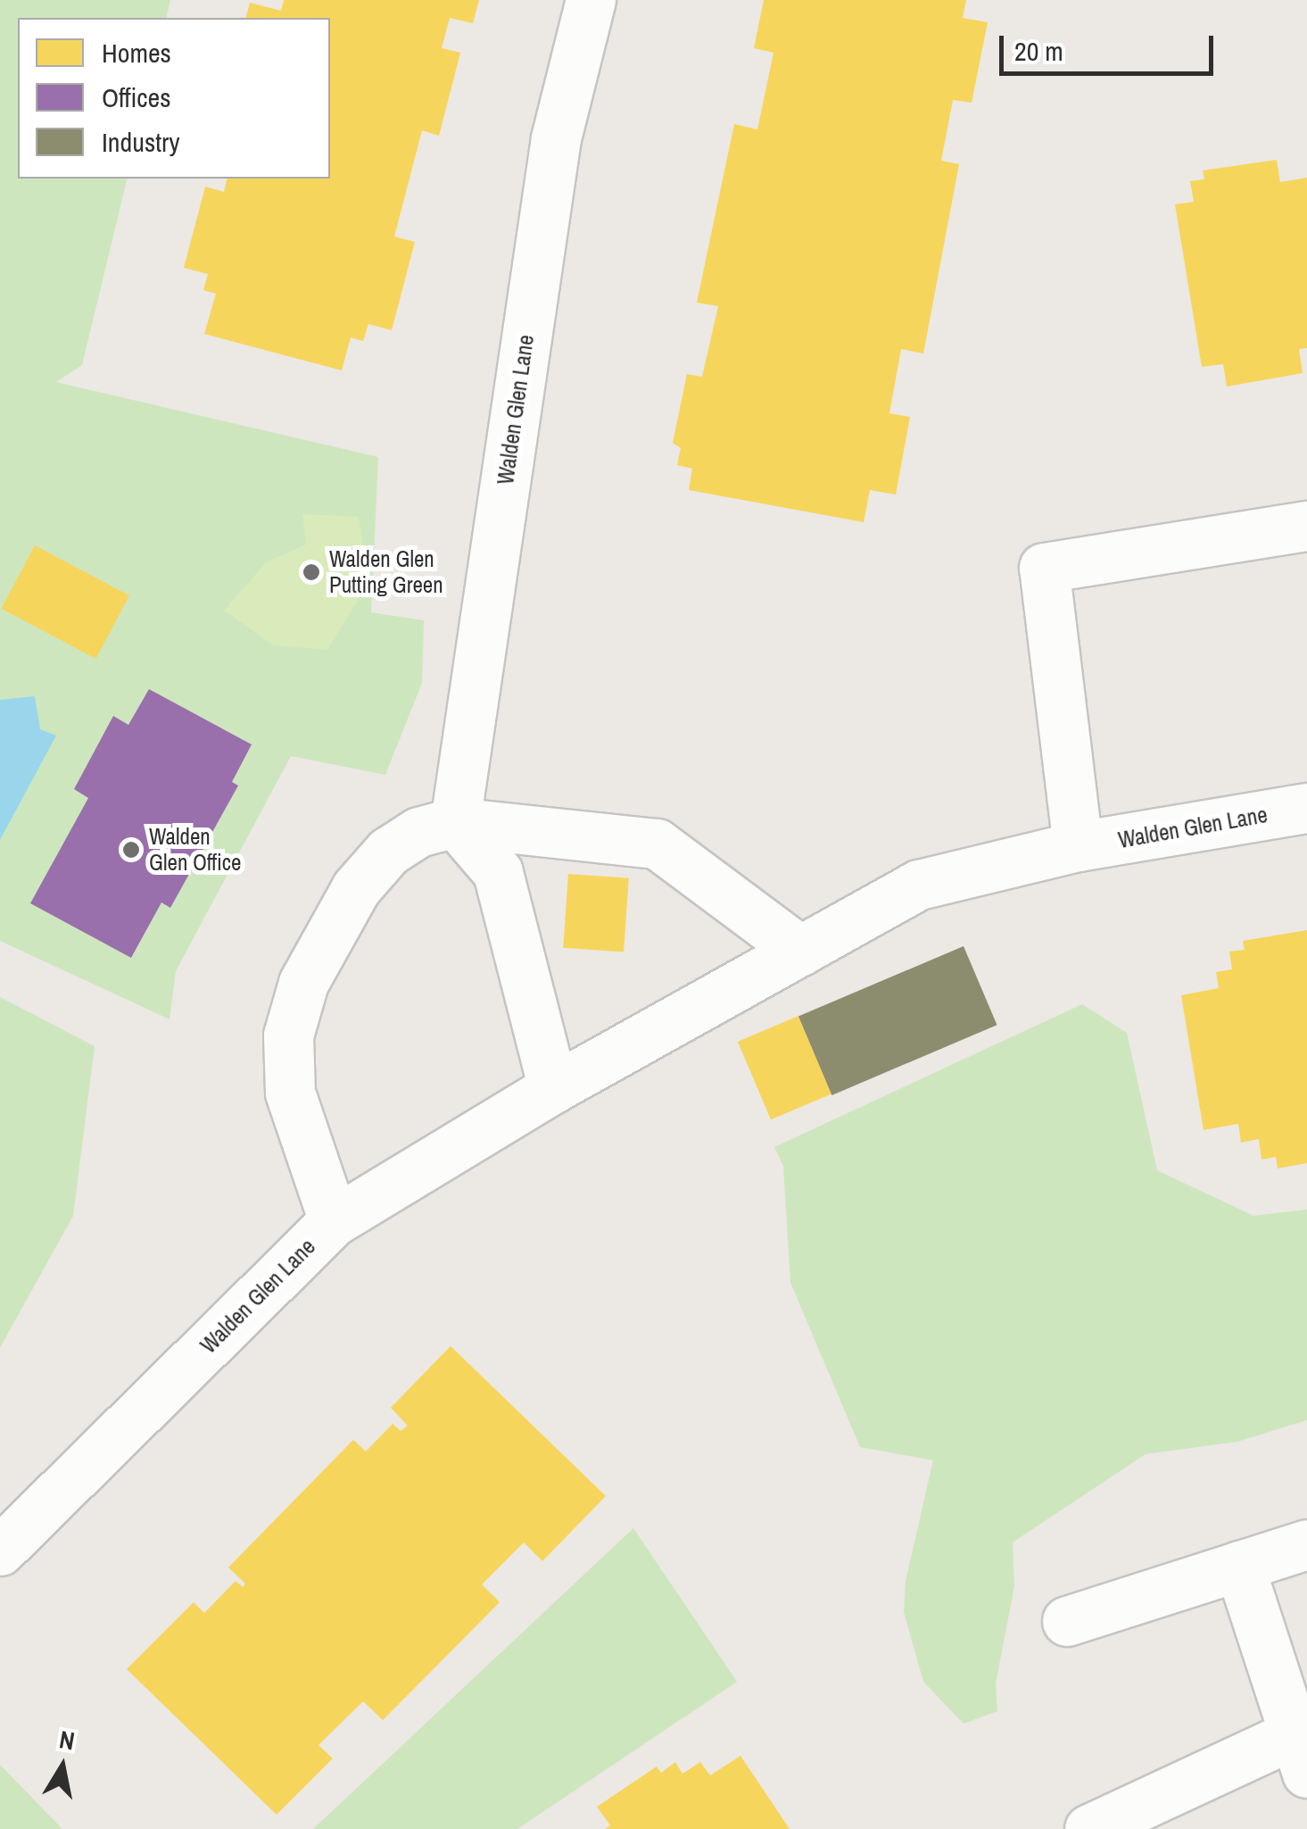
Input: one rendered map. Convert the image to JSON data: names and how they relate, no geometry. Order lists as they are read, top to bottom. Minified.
{"streets":{"street":["Walden Glen Lane"]},"places":["Walden Glen Putting Green","Walden Glen Office"],"legend":["Homes","Offices","Industry"],"scale_bar":"20 m","north":"top"}
